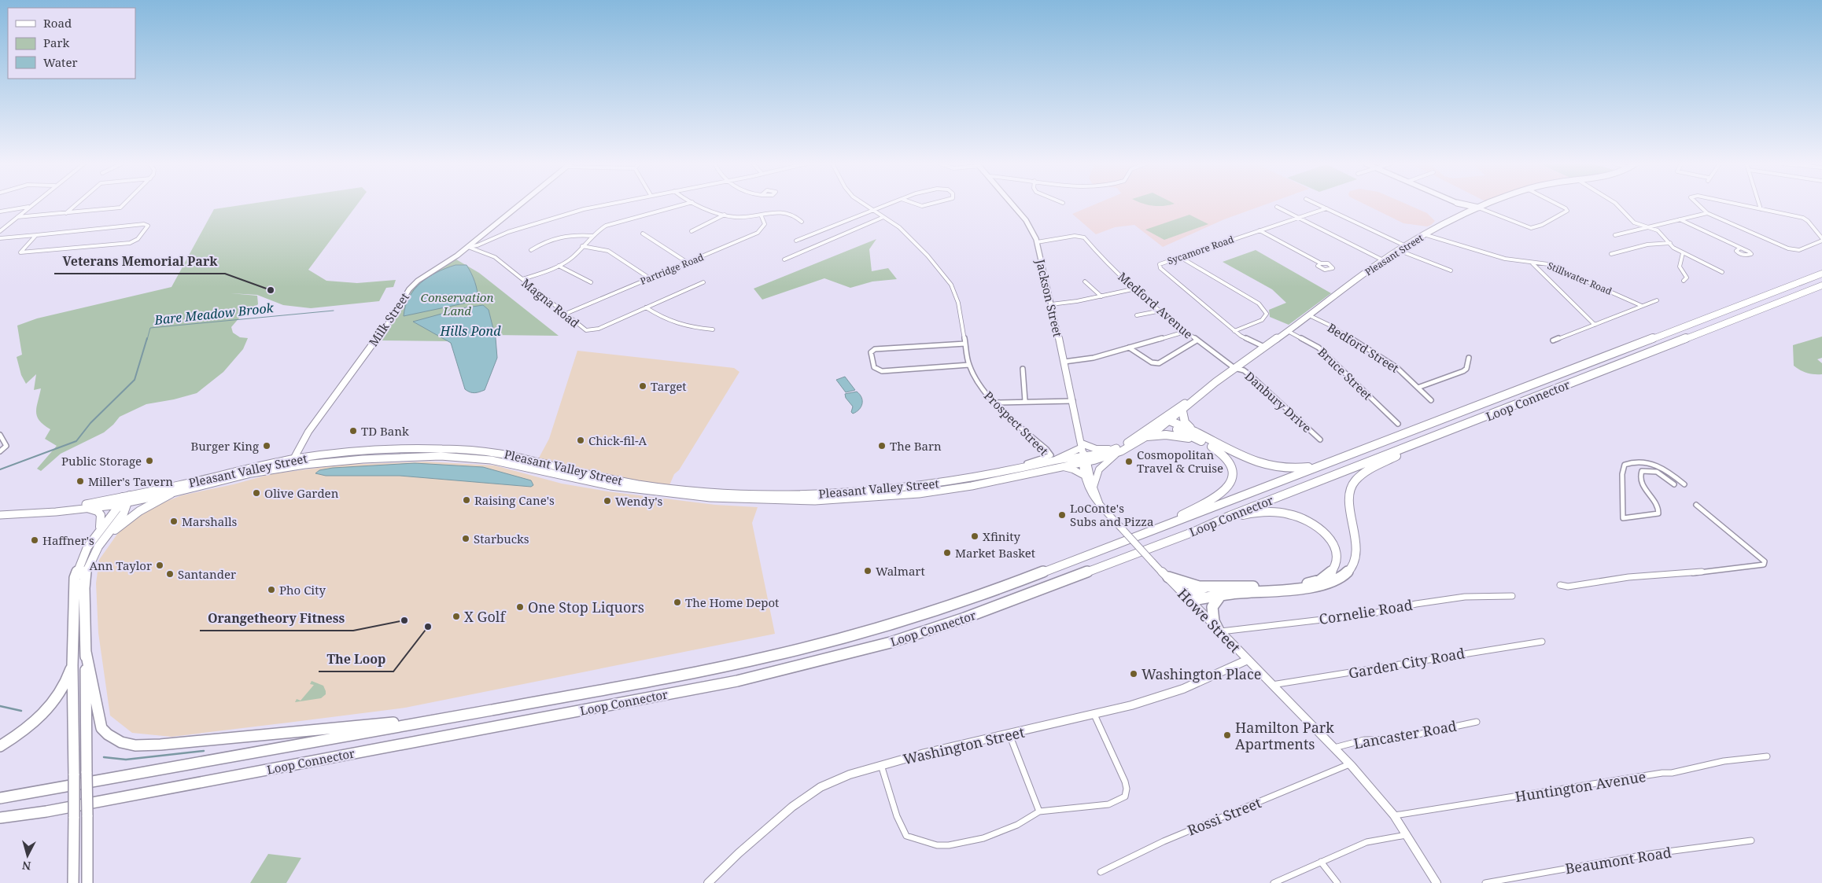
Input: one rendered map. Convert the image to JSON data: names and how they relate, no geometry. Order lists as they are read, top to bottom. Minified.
{"streets":{"highway":["Loop Connector"],"main road":["Pleasant Street","Jackson Street","Milk Street","Pleasant Valley Street","Howe Street","Washington Street"],"street":["Sycamore Road","Partridge Road","Stillwater Road","Magna Road","Medford Avenue","Bedford Street","Bruce Street","Danbury Drive","Prospect Street","Cornelie Road","Garden City Road","Lancaster Road","Huntington Avenue","Rossi Street","Beaumont Road"]},"crossings":[["Sycamore Road","Pleasant Street"],["Pleasant Street","Stillwater Road"],["Pleasant Street","Jackson Street"],["Pleasant Street","Medford Avenue"],["Pleasant Street","Bedford Street"],["Pleasant Street","Bruce Street"],["Pleasant Street","Danbury Drive"],["Pleasant Street","Pleasant Valley Street"],["Pleasant Street","Howe Street"],["Partridge Road","Magna Road"],["Jackson Street","Medford Avenue"],["Jackson Street","Pleasant Valley Street"],["Jackson Street","Howe Street"],["Magna Road","Milk Street"],["Medford Avenue","Danbury Drive"],["Milk Street","Pleasant Valley Street"],["Prospect Street","Pleasant Valley Street"],["Pleasant Valley Street","Howe Street"],["Cornelie Road","Howe Street"],["Howe Street","Garden City Road"],["Howe Street","Lancaster Road"],["Howe Street","Washington Street"],["Howe Street","Huntington Avenue"],["Howe Street","Rossi Street"]],"water":["Bare Meadow Brook","Hills Pond"],"parks":["Conservation Land"],"places":["Veterans Memorial Park","Target","TD Bank","Chick-fil-A","Burger King","The Barn","Public Storage","Cosmopolitan Travel & Cruise","Miller's Tavern","Olive Garden","Raising Cane's","Wendy's","LoConte's Subs and Pizza","Marshalls","Xfinity","Starbucks","Haffner's","Market Basket","Ann Taylor","Walmart","Santander","Pho City","The Home Depot","One Stop Liquors","X Golf","Orangetheory Fitness","The Loop","Washington Place","Hamilton Park Apartments"],"legend":["Road","Park","Water"],"north":"bottom"}
